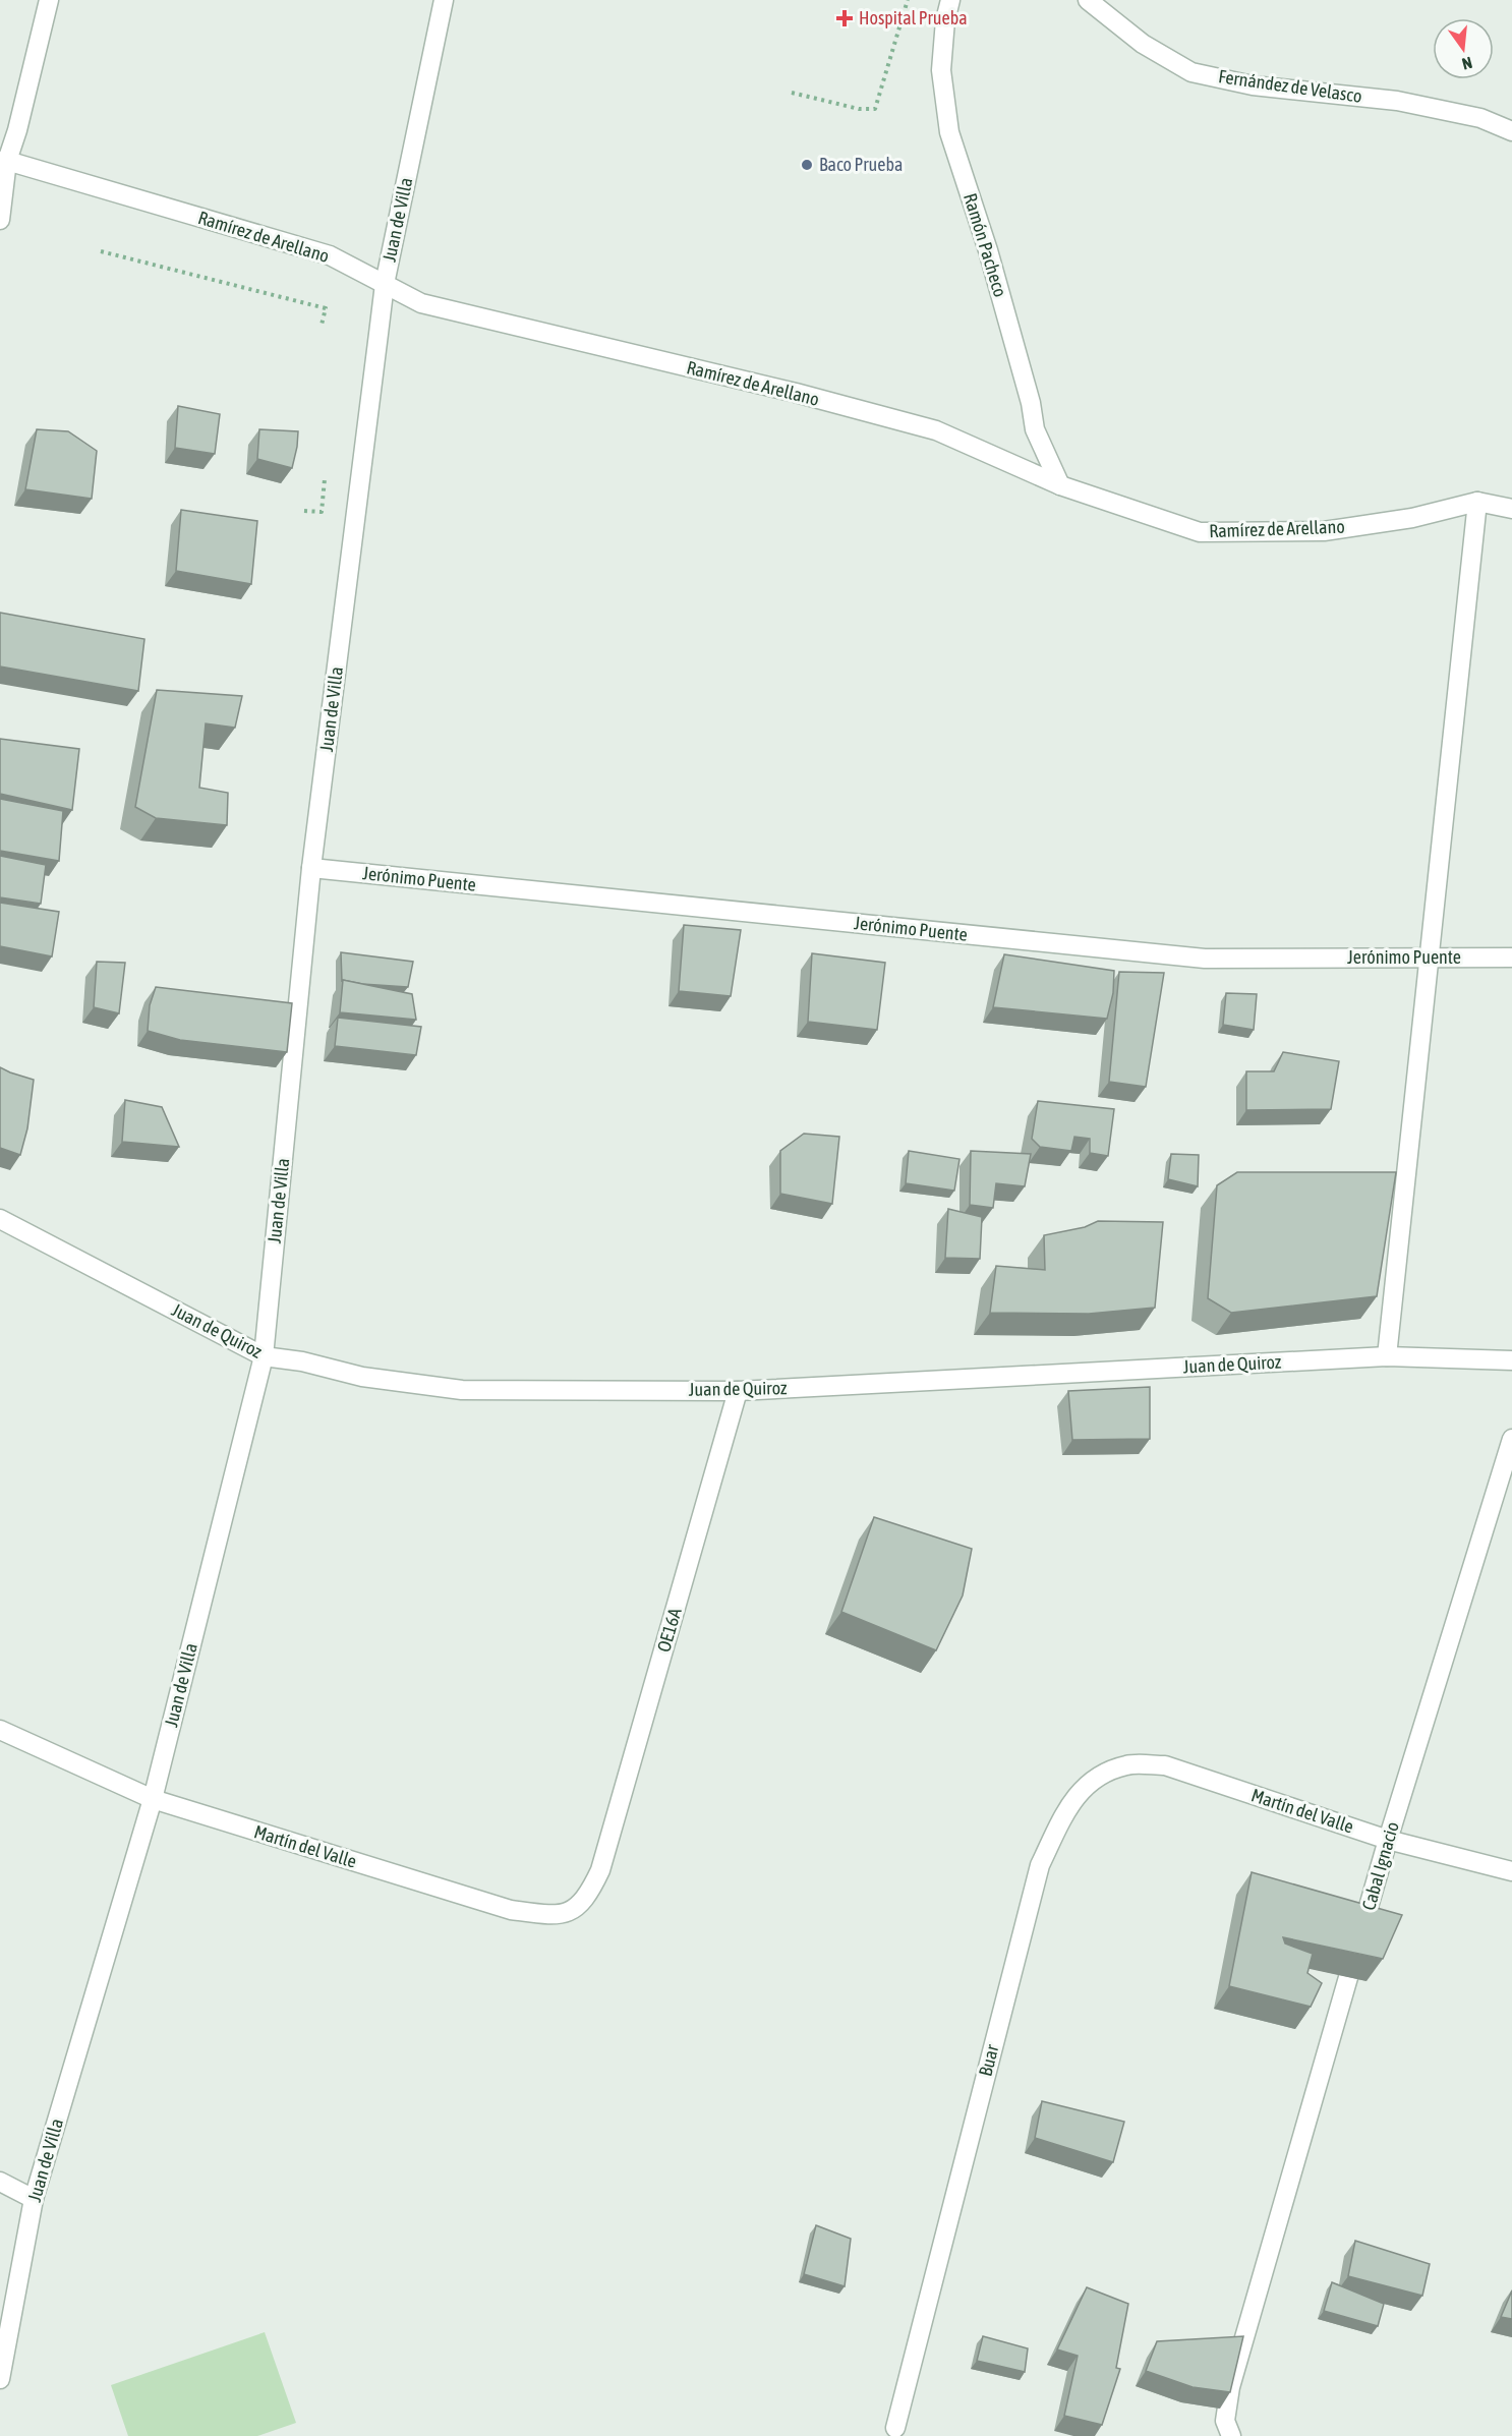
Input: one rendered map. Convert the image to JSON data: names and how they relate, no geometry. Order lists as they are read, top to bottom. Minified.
{"streets":{"street":["Fernández de Velasco","Juan de Villa","Ramírez de Arellano","Ramón Pacheco","Jerónimo Puente","Juan de Quiroz","OE16A","Martín del Valle","Cabal Ignacio","Buar"]},"crossings":[["Juan de Villa","Ramírez de Arellano"],["Juan de Villa","Jerónimo Puente"],["Juan de Villa","Juan de Quiroz"],["Juan de Villa","Martín del Valle"],["Ramírez de Arellano","Ramón Pacheco"],["Juan de Quiroz","OE16A"],["OE16A","Martín del Valle"],["Martín del Valle","Cabal Ignacio"],["Martín del Valle","Buar"]],"places":{"health":["Hospital Prueba"],"other":["Baco Prueba"]},"north":"bottom"}
